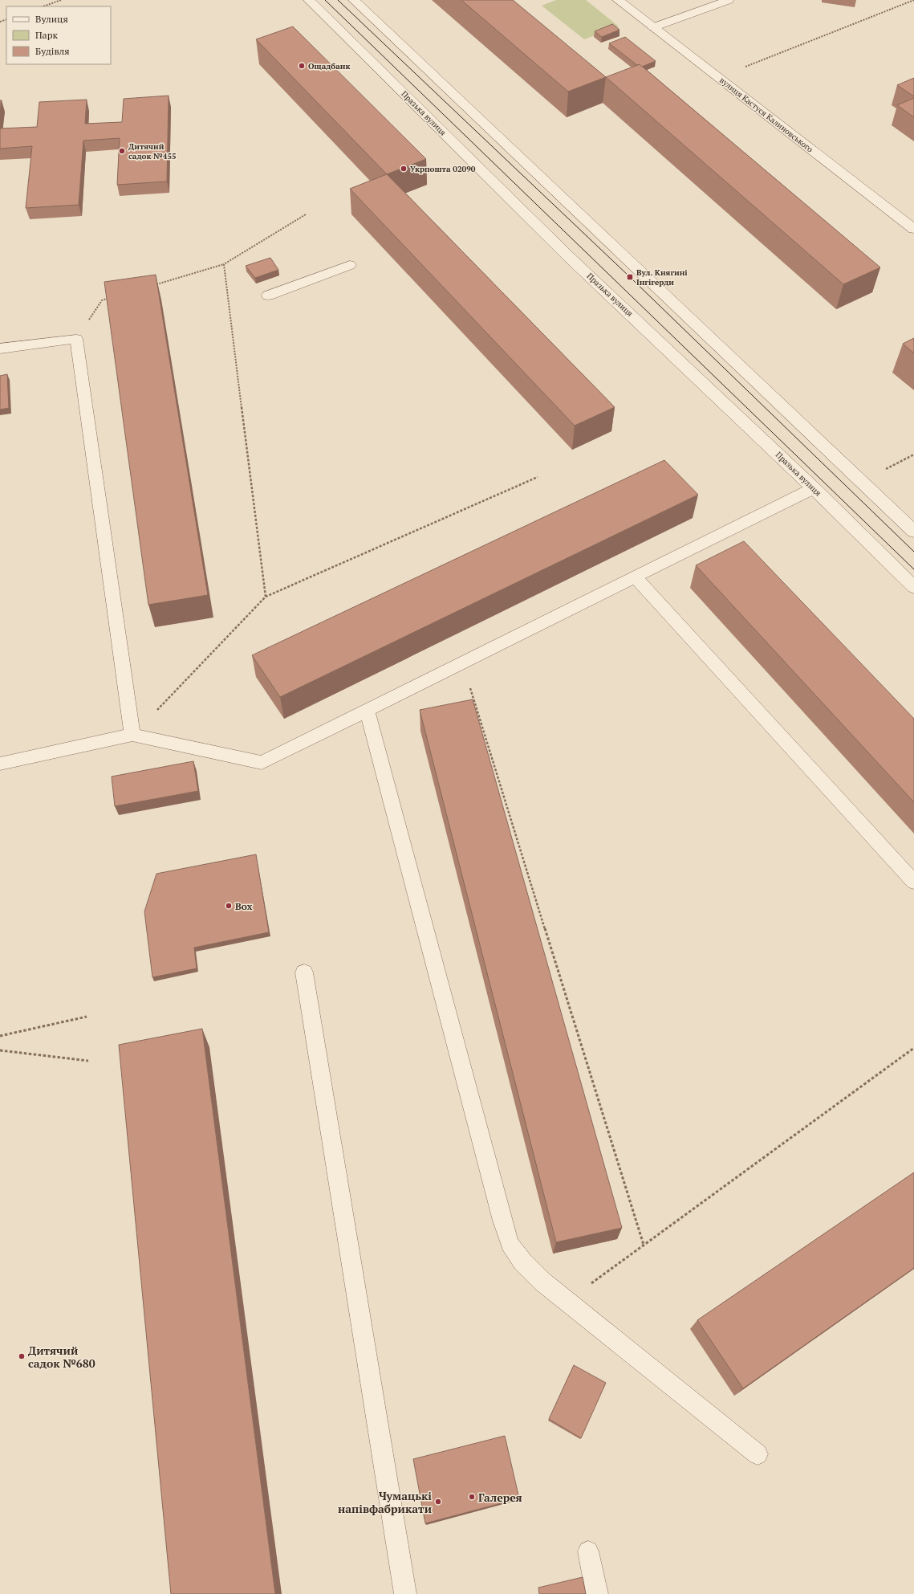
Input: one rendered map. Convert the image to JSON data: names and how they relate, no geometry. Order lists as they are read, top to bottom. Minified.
{"streets":{"street":["Празька вулиця","вулиця Кастуся Калиновського"]},"places":{"other":["Ощадбанк","Дитячий садок №455","Укрпошта 02090","Box","Дитячий садок №680","Галерея","Чумацькі напівфабрикати"],"transit":["Вул. Княгині Інгігерди"]},"legend":["Вулиця","Парк","Будівля"]}
